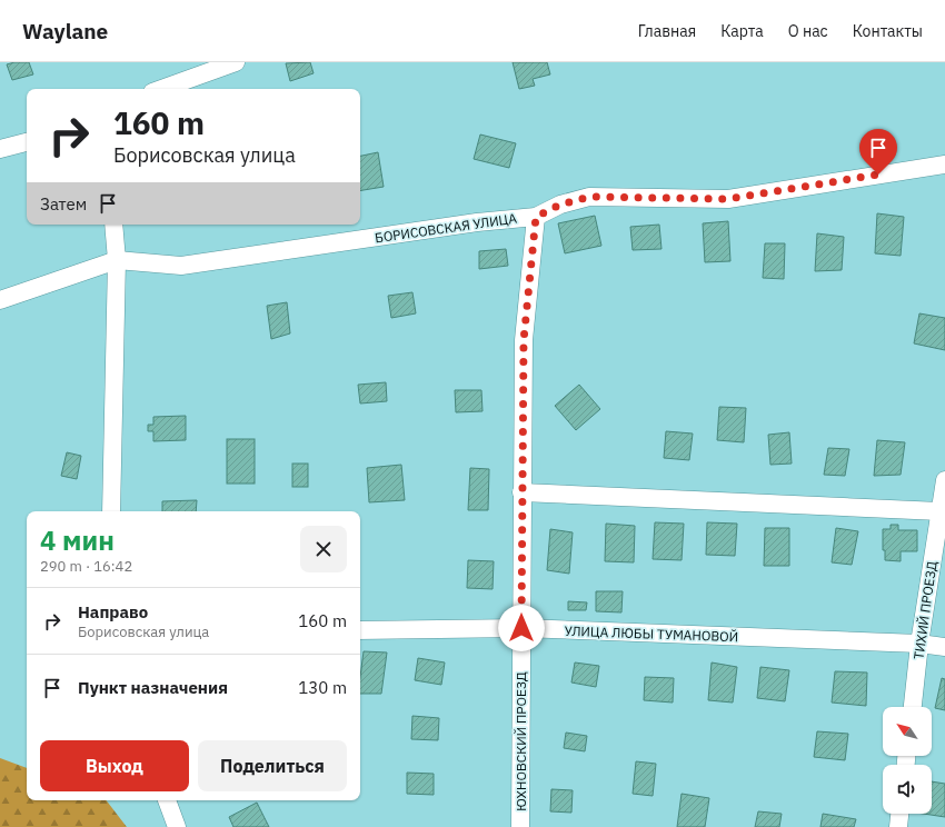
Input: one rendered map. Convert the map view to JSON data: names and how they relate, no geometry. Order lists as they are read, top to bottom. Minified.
{"streets":{"street":["БОРИСОВСКАЯ УЛИЦА","ТИХИЙ ПРОЕЗД","УЛИЦА ЛЮБЫ ТУМАНОВОЙ","ЮХНОВСКИЙ ПРОЕЗД"]},"crossings":[["БОРИСОВСКАЯ УЛИЦА","ЮХНОВСКИЙ ПРОЕЗД"],["ТИХИЙ ПРОЕЗД","УЛИЦА ЛЮБЫ ТУМАНОВОЙ"],["УЛИЦА ЛЮБЫ ТУМАНОВОЙ","ЮХНОВСКИЙ ПРОЕЗД"]],"north":"top left","page":{"header":"Waylane","nav":["Главная","Карта","О нас","Контакты"],"turn":["160 m","Борисовская улица"],"then":"Затем","heading":["4 мин","290 m · 16:42"],"list":[{"name":"Направо","note":"Борисовская улица","value":"160 m"},{"name":"Пункт назначения","value":"130 m"}],"buttons":["Выход","Поделиться"]}}
